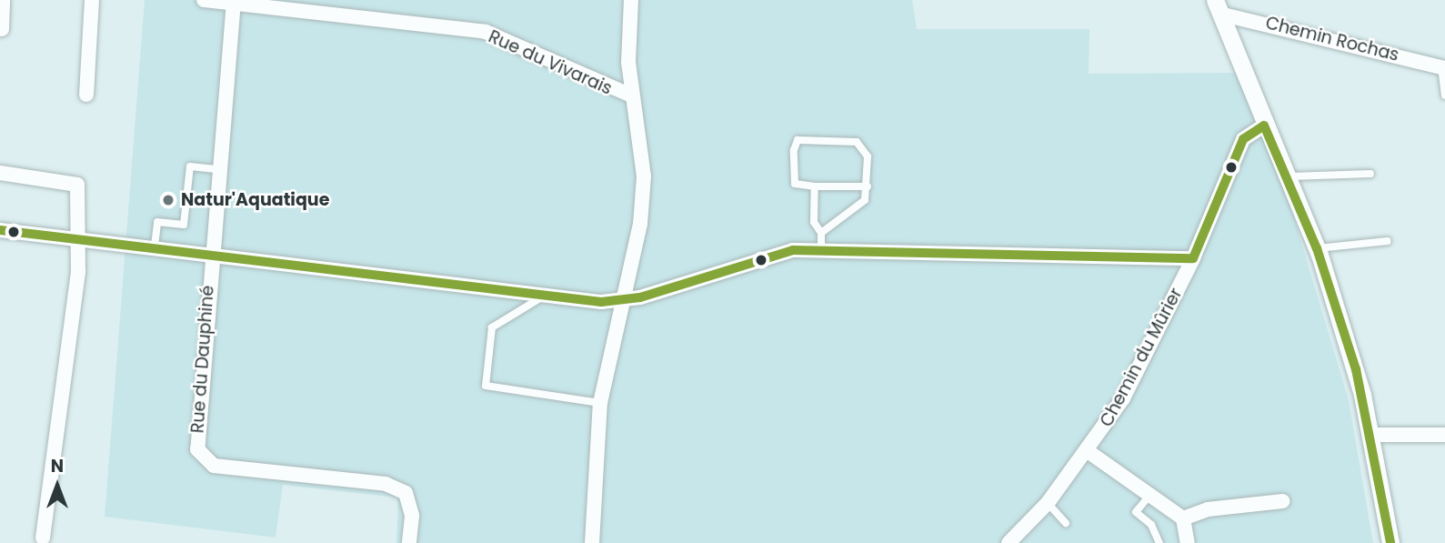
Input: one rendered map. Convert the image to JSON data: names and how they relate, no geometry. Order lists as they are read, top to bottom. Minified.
{"streets":{"street":["Chemin Rochas","Rue du Vivarais","Chemin du Mûrier","Rue du Dauphiné"]},"crossings":[["Rue du Vivarais","Rue du Dauphiné"]],"places":["Natur'Aquatique"],"north":"top"}
